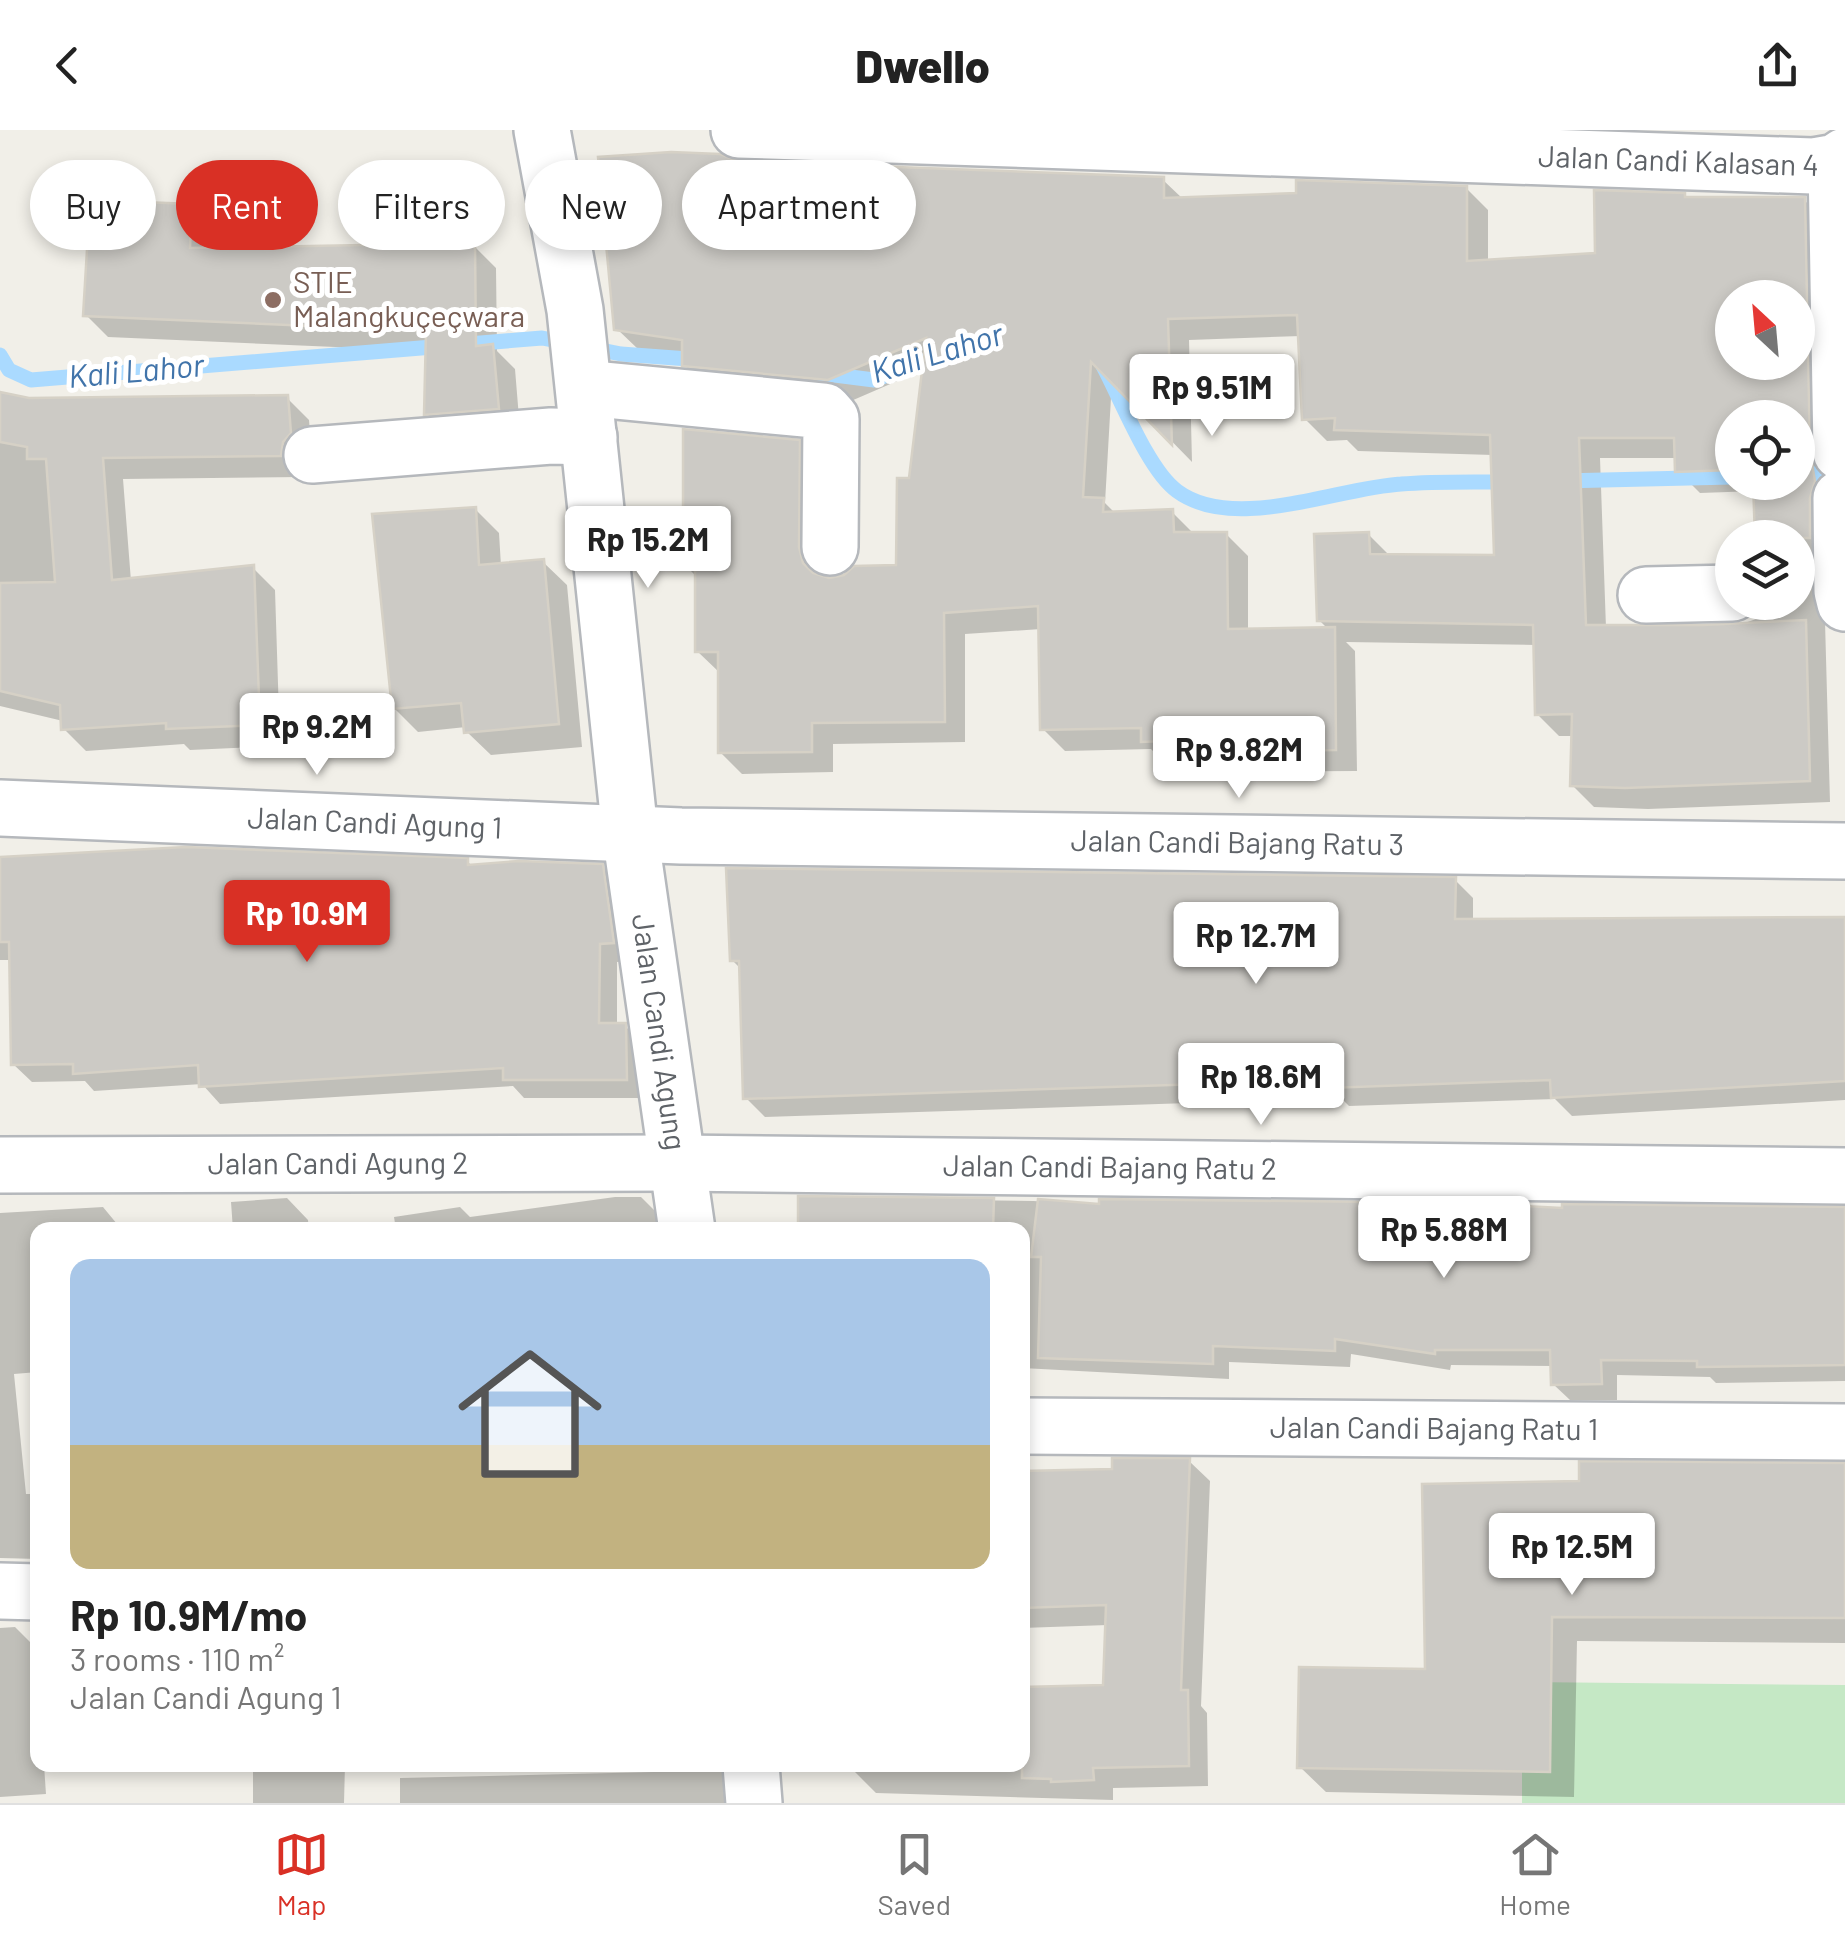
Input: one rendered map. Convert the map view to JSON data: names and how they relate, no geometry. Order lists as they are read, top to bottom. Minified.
{"streets":{"street":["Jalan Candi Kalasan 4","Jalan Candi Agung 1","Jalan Candi Bajang Ratu 3","Jalan Candi Agung","Jalan Candi Agung 2","Jalan Candi Bajang Ratu 2","Jalan Candi Bajang Ratu 1"]},"crossings":[["Jalan Candi Agung 1","Jalan Candi Bajang Ratu 3"],["Jalan Candi Agung 1","Jalan Candi Agung"],["Jalan Candi Bajang Ratu 3","Jalan Candi Agung"],["Jalan Candi Agung","Jalan Candi Agung 2"],["Jalan Candi Agung","Jalan Candi Bajang Ratu 2"],["Jalan Candi Agung 2","Jalan Candi Bajang Ratu 2"]],"water":["Kali Lahor"],"places":["STIE Malangkuçeçwara"],"north":"top left","page":{"header":"Dwello","chip":["Buy","Rent","Filters","New","Apartment"],"price":["Rp 9.51M","Rp 15.2M","Rp 9.2M","Rp 9.82M","Rp 10.9M","Rp 12.7M","Rp 18.6M","Rp 5.88M","Rp 12.5M"],"list":[{"name":"Rp 10.9M/mo","note":"3 rooms · 110 m² · Jalan Candi Agung 1"}],"tabs":["Map","Saved","Home"]}}
